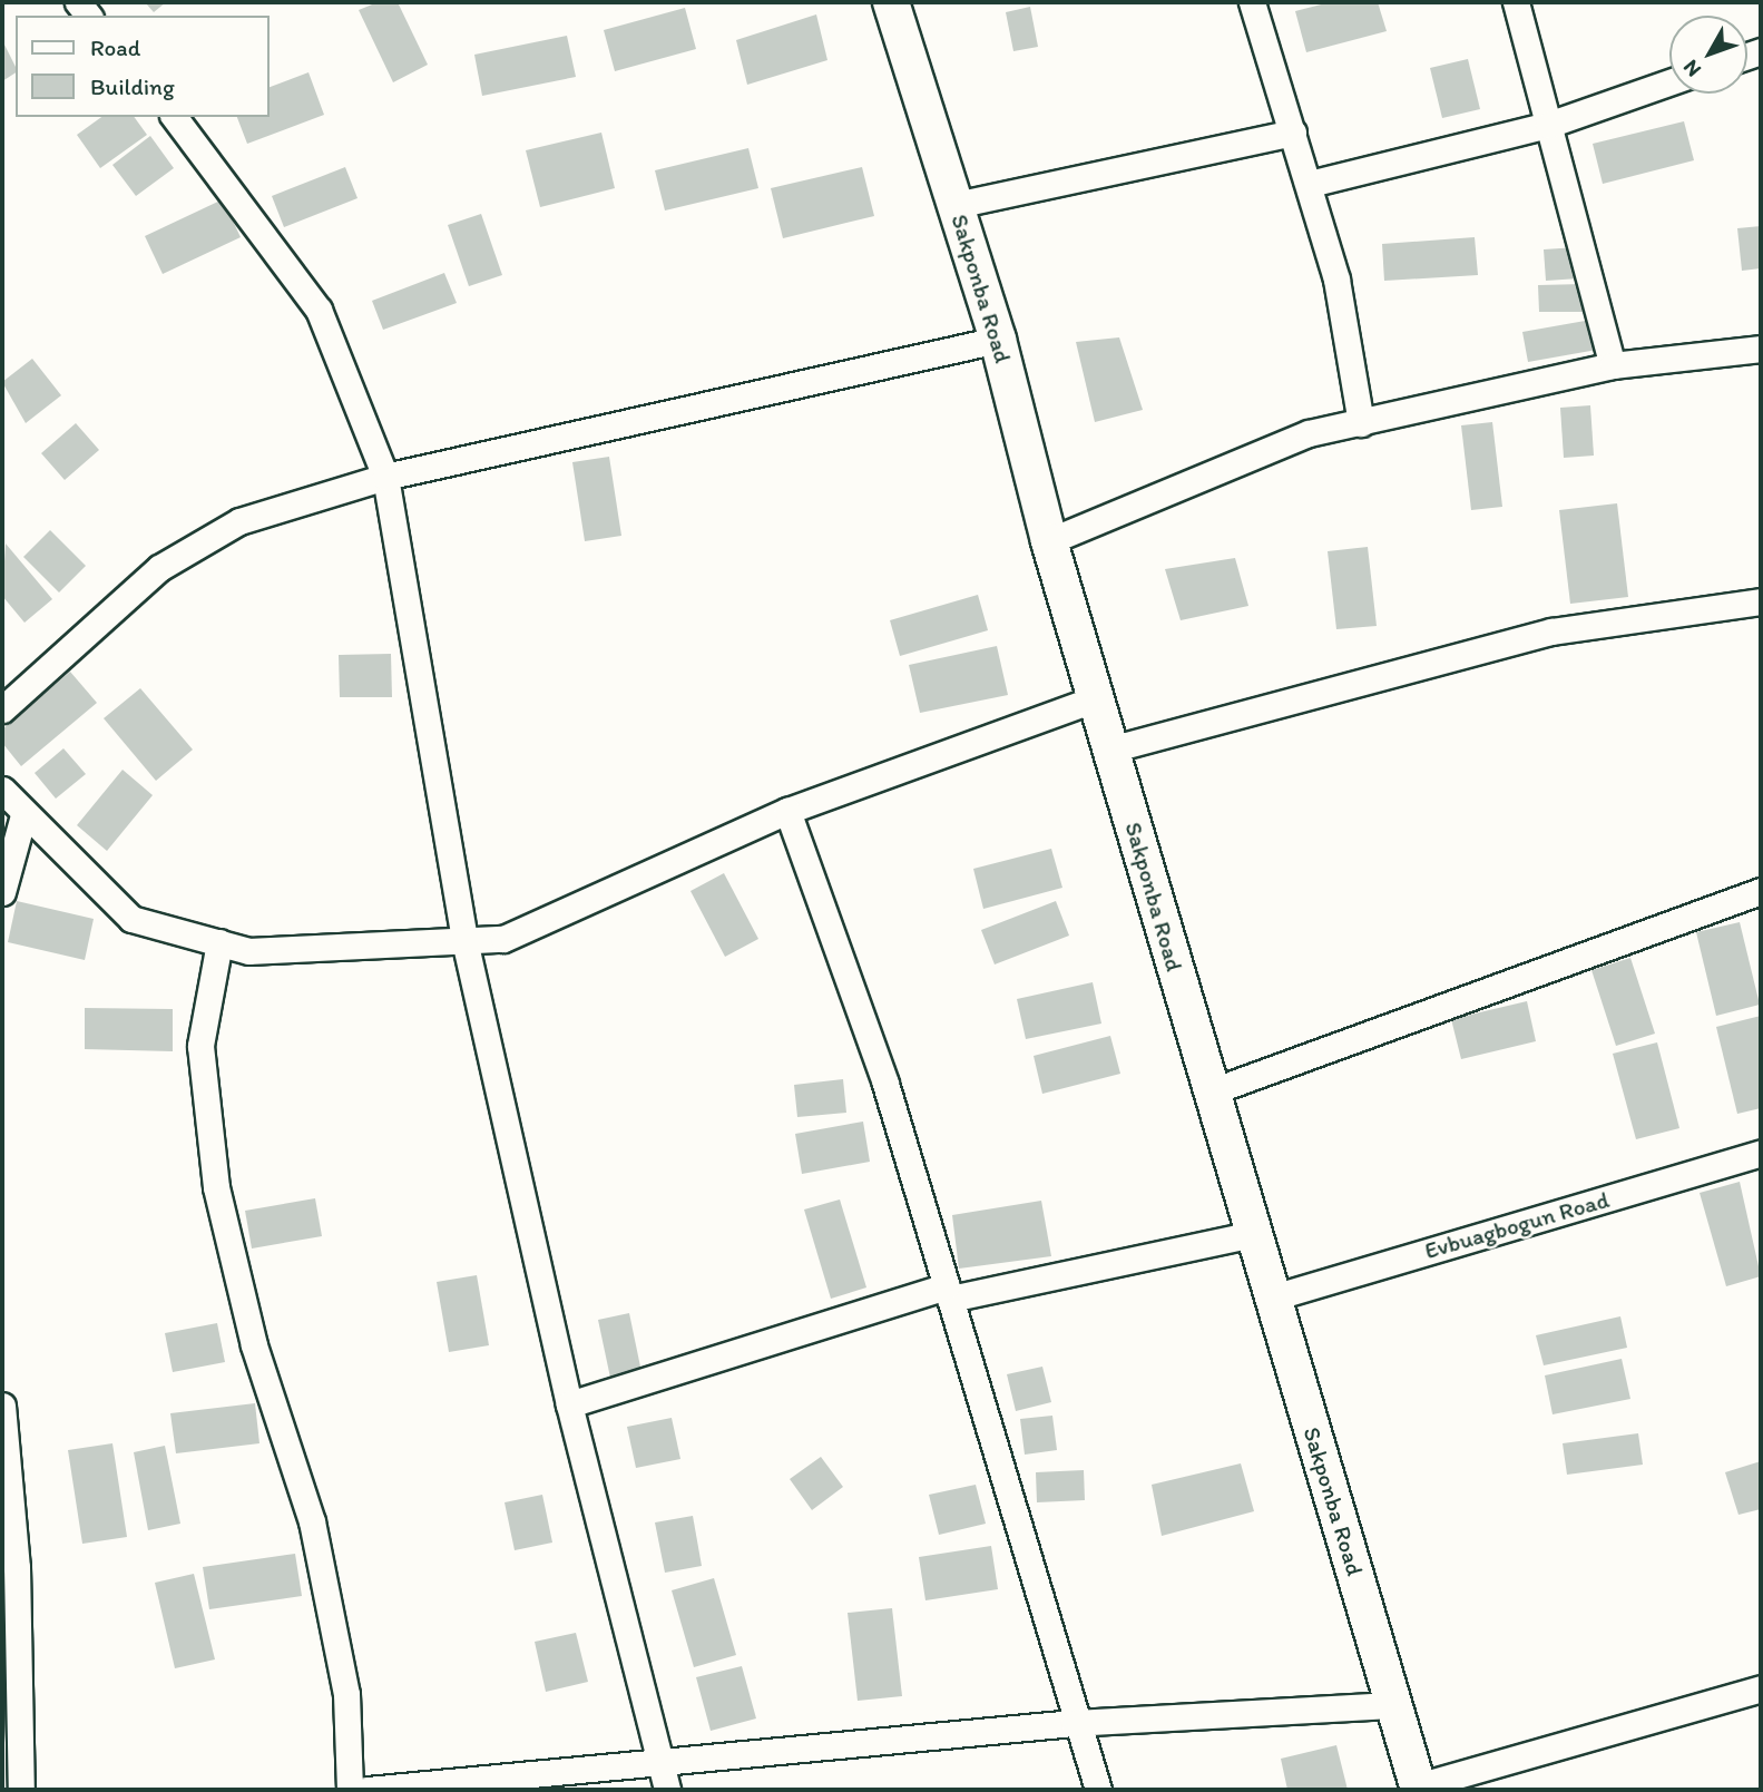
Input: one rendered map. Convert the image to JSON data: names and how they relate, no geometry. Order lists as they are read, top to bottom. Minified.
{"streets":{"main road":["Sakponba Road"],"street":["Evbuagbogun Road"]},"crossings":[["Sakponba Road","Evbuagbogun Road"]],"legend":["Road","Building"],"north":"bottom left"}
